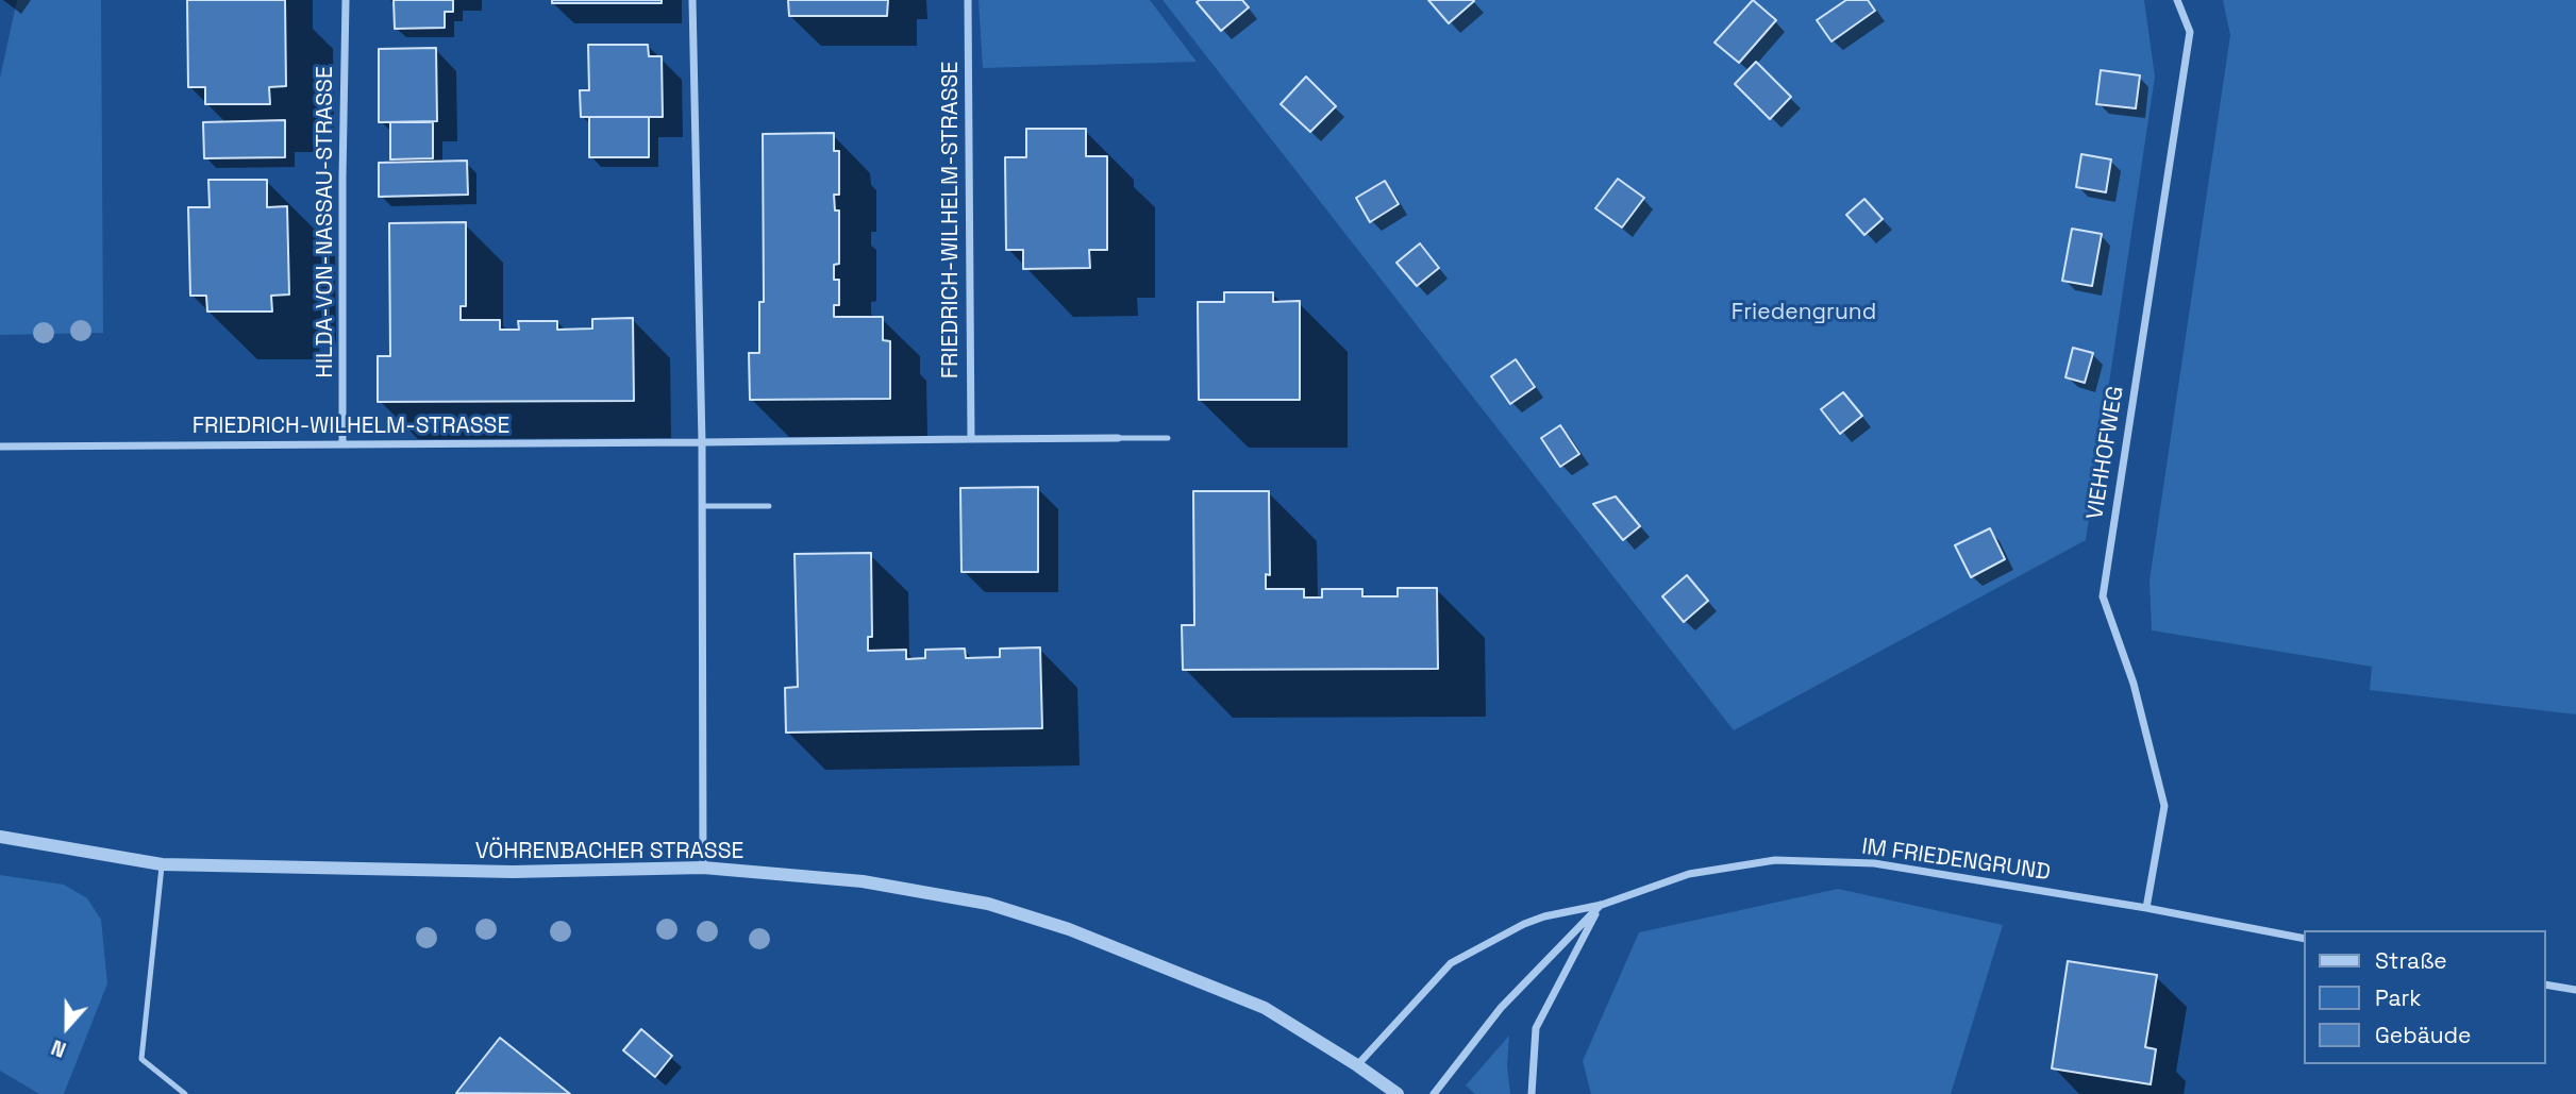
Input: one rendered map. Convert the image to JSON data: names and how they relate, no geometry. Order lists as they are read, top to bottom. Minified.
{"streets":{"street":["FRIEDRICH-WILHELM-STRASSE","HILDA-VON-NASSAU-STRASSE","VIEHHOFWEG","VÖHRENBACHER STRASSE","IM FRIEDENGRUND"]},"crossings":[["FRIEDRICH-WILHELM-STRASSE","HILDA-VON-NASSAU-STRASSE"],["VIEHHOFWEG","IM FRIEDENGRUND"],["VÖHRENBACHER STRASSE","IM FRIEDENGRUND"]],"parks":["Friedengrund"],"legend":["Straße","Park","Gebäude"],"north":"bottom"}
